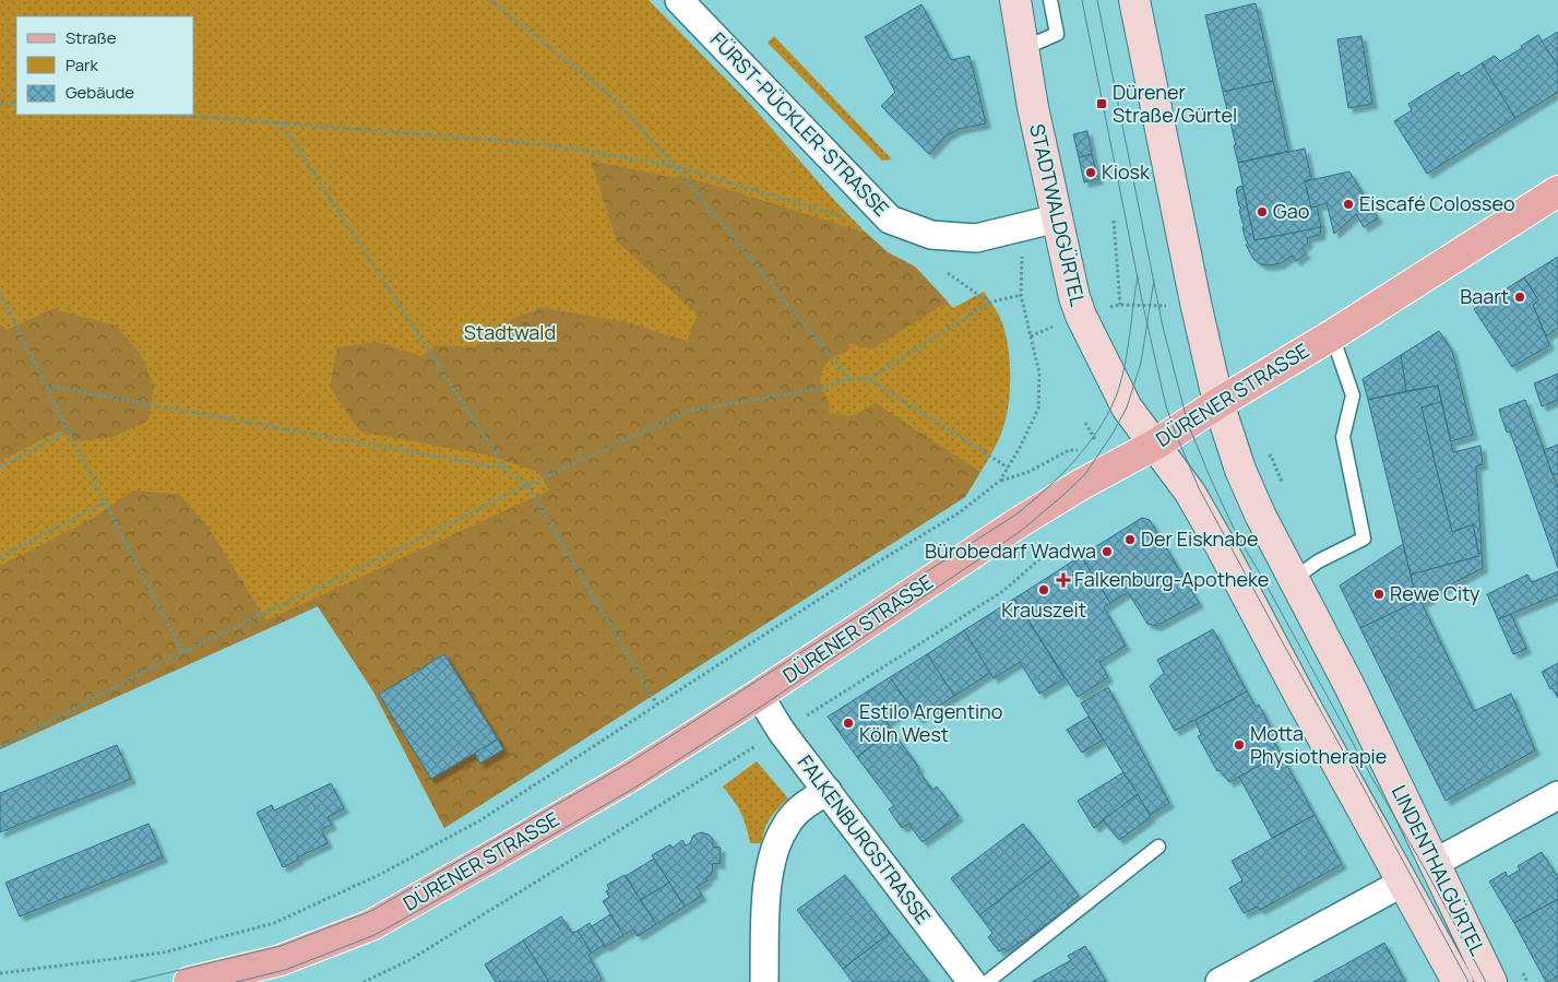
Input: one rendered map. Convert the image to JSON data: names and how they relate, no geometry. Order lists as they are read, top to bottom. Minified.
{"streets":{"main road":["STADTWALDGÜRTEL","DÜRENER STRASSE","LINDENTHALGÜRTEL"],"street":["FÜRST-PÜCKLER-STRASSE","FALKENBURGSTRASSE"]},"crossings":[["FÜRST-PÜCKLER-STRASSE","STADTWALDGÜRTEL"],["STADTWALDGÜRTEL","DÜRENER STRASSE"],["STADTWALDGÜRTEL","LINDENTHALGÜRTEL"],["DÜRENER STRASSE","FALKENBURGSTRASSE"],["DÜRENER STRASSE","LINDENTHALGÜRTEL"]],"parks":["Stadtwald"],"places":{"transit":["Dürener Straße/Gürtel"],"other":["Kiosk","Eiscafé Colosseo","Gao","Baart","Der Eisknabe","Bürobedarf Wadwa","Krauszeit","Rewe City","Estilo Argentino Köln West","Motta Physiotherapie"],"health":["Falkenburg-Apotheke"]},"legend":["Straße","Park","Gebäude"]}
